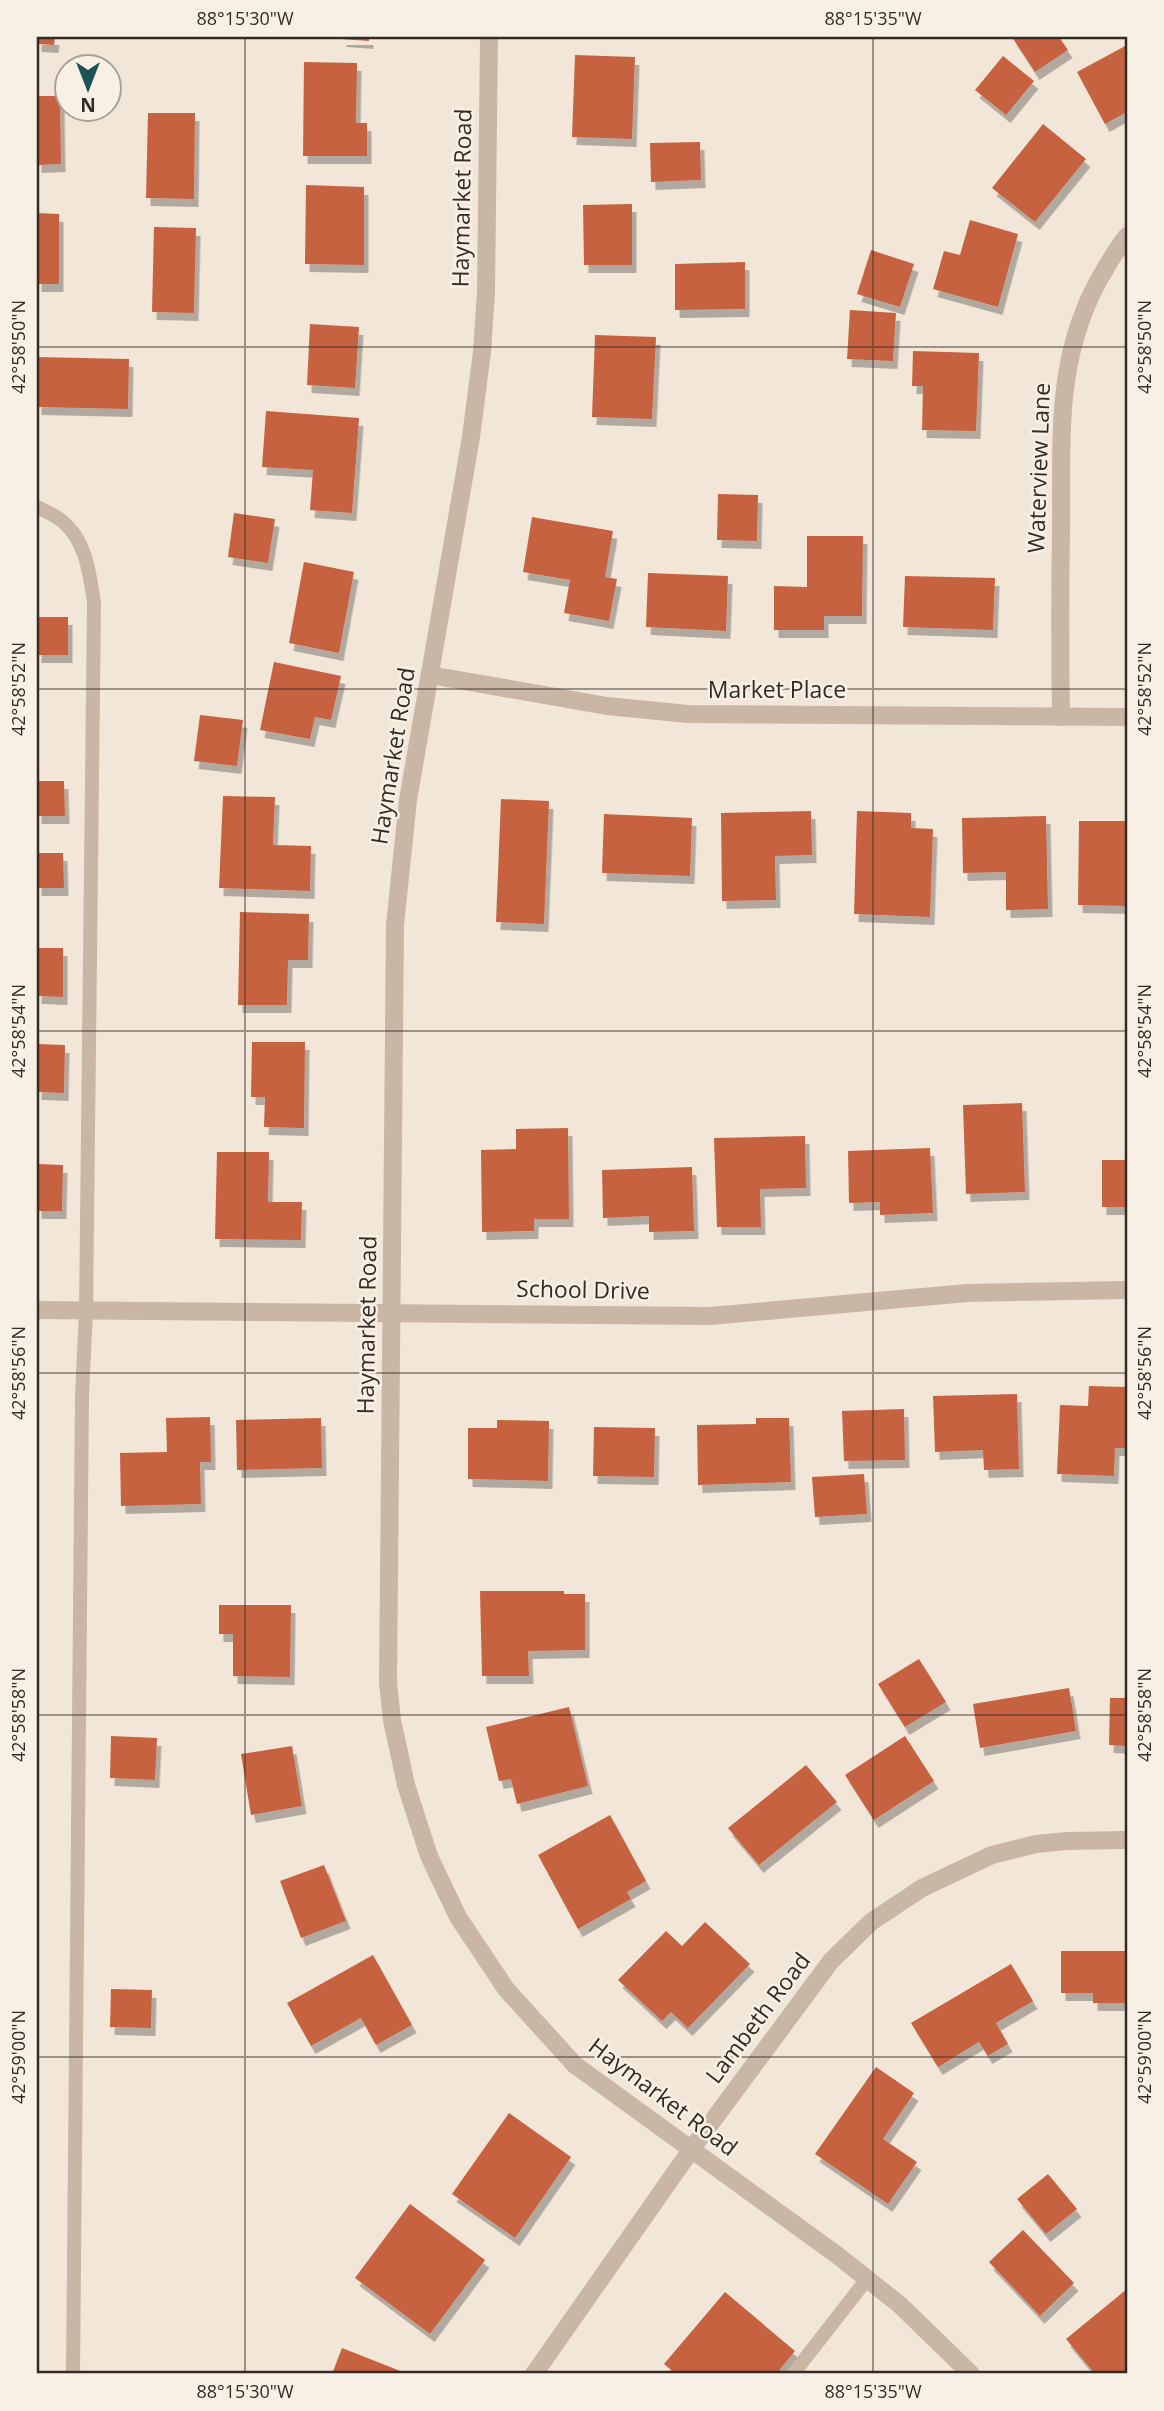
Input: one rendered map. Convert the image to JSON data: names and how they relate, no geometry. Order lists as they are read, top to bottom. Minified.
{"streets":{"street":["Haymarket Road","Waterview Lane","Market Place","School Drive","Lambeth Road"]},"crossings":[["Haymarket Road","Market Place"],["Haymarket Road","School Drive"],["Haymarket Road","Lambeth Road"],["Waterview Lane","Market Place"]],"north":"bottom","coordinates":["88°15'30\"W","88°15'35\"W","42°58'50\"N","42°58'52\"N","42°58'54\"N","42°58'56\"N","42°58'58\"N","42°59'00\"N"]}
